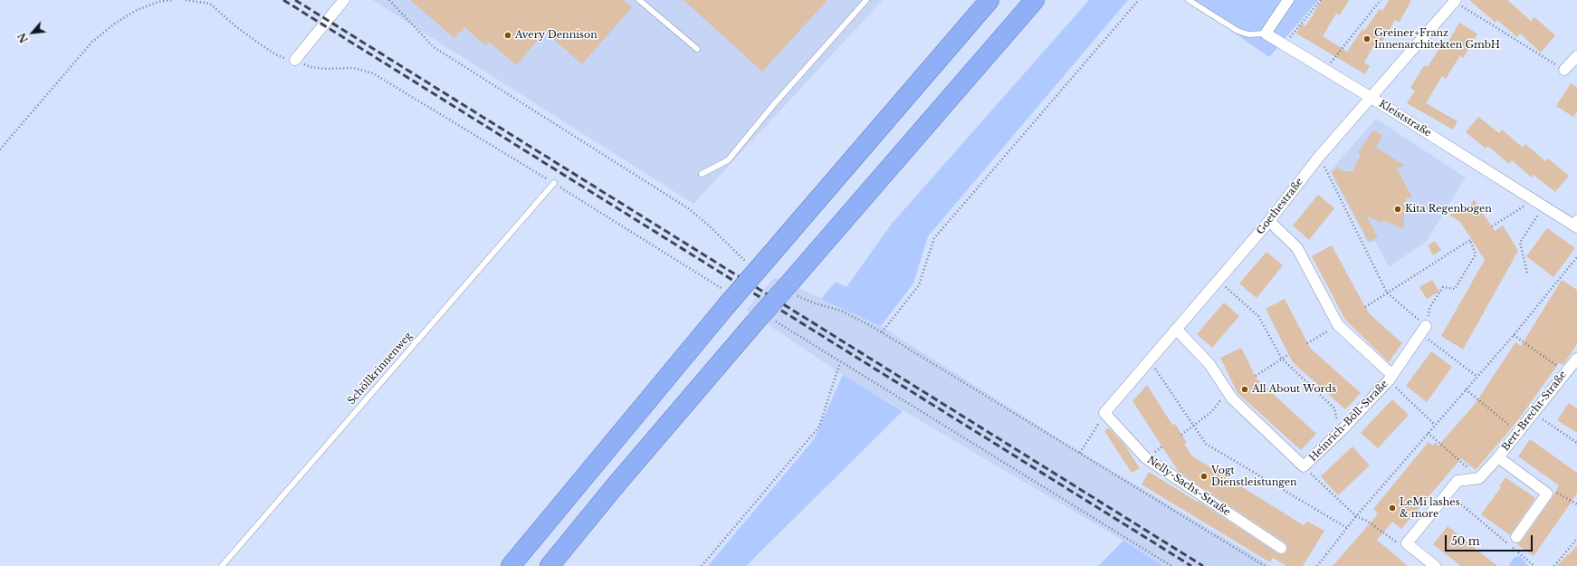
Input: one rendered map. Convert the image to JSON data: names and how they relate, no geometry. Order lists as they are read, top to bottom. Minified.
{"streets":{"street":["Kleiststraße","Goethestraße","Bert-Brecht-Straße","Heinrich-Böll-Straße","Nelly-Sachs-Straße"],"lane":["Schöllkrinnenweg"]},"crossings":[["Kleiststraße","Goethestraße"],["Goethestraße","Heinrich-Böll-Straße"],["Goethestraße","Nelly-Sachs-Straße"]],"places":["Avery Dennison","Greiner+Franz Innenarchitekten GmbH","Kita Regenbogen","All About Words","Vogt Dienstleistungen","LeMi lashes & more"],"scale_bar":"50 m","north":"bottom left"}
